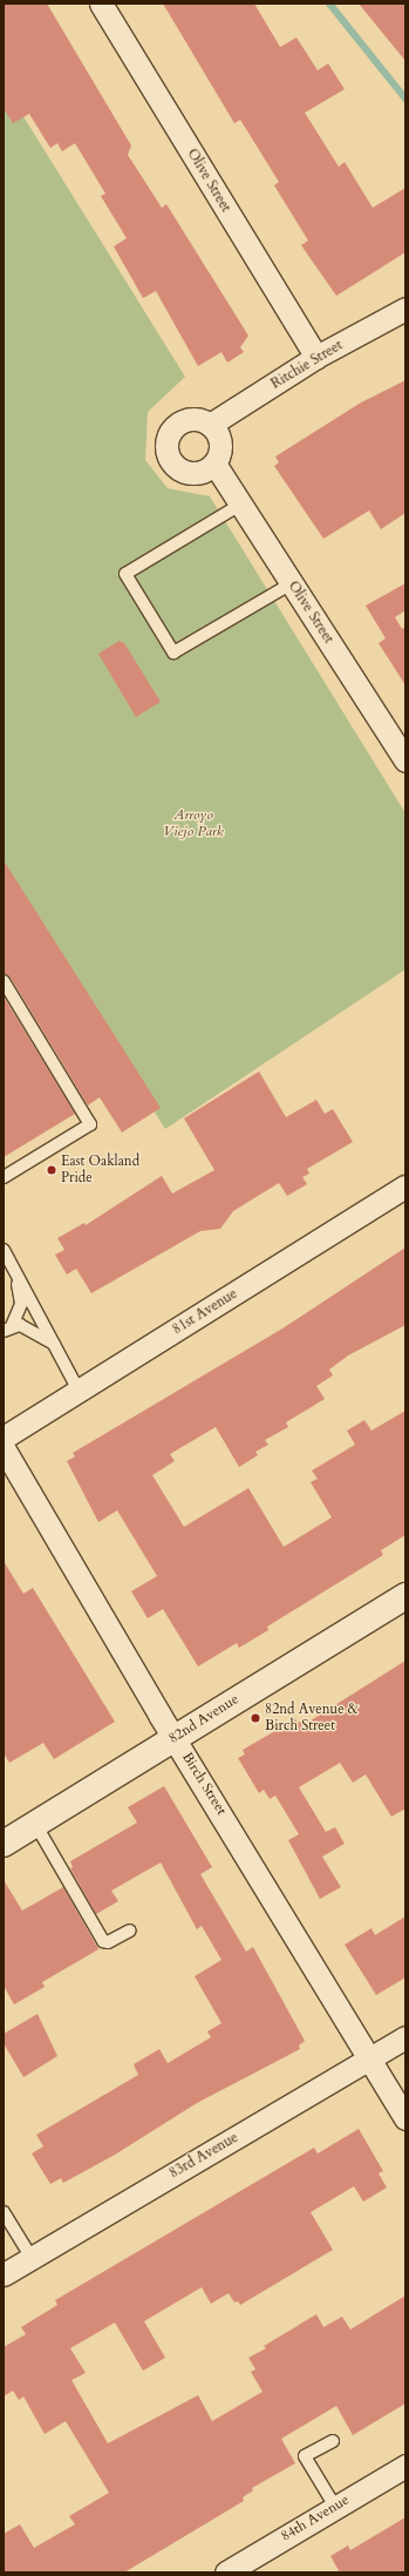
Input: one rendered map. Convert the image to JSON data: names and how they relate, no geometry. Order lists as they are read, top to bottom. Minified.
{"streets":{"street":["Olive Street","Ritchie Street","81st Avenue","82nd Avenue","Birch Street","83rd Avenue","84th Avenue"]},"crossings":[["Olive Street","Ritchie Street"],["82nd Avenue","Birch Street"],["Birch Street","83rd Avenue"]],"parks":["Arroyo Viejo Park"],"places":["East Oakland Pride","82nd Avenue & Birch Street"]}
